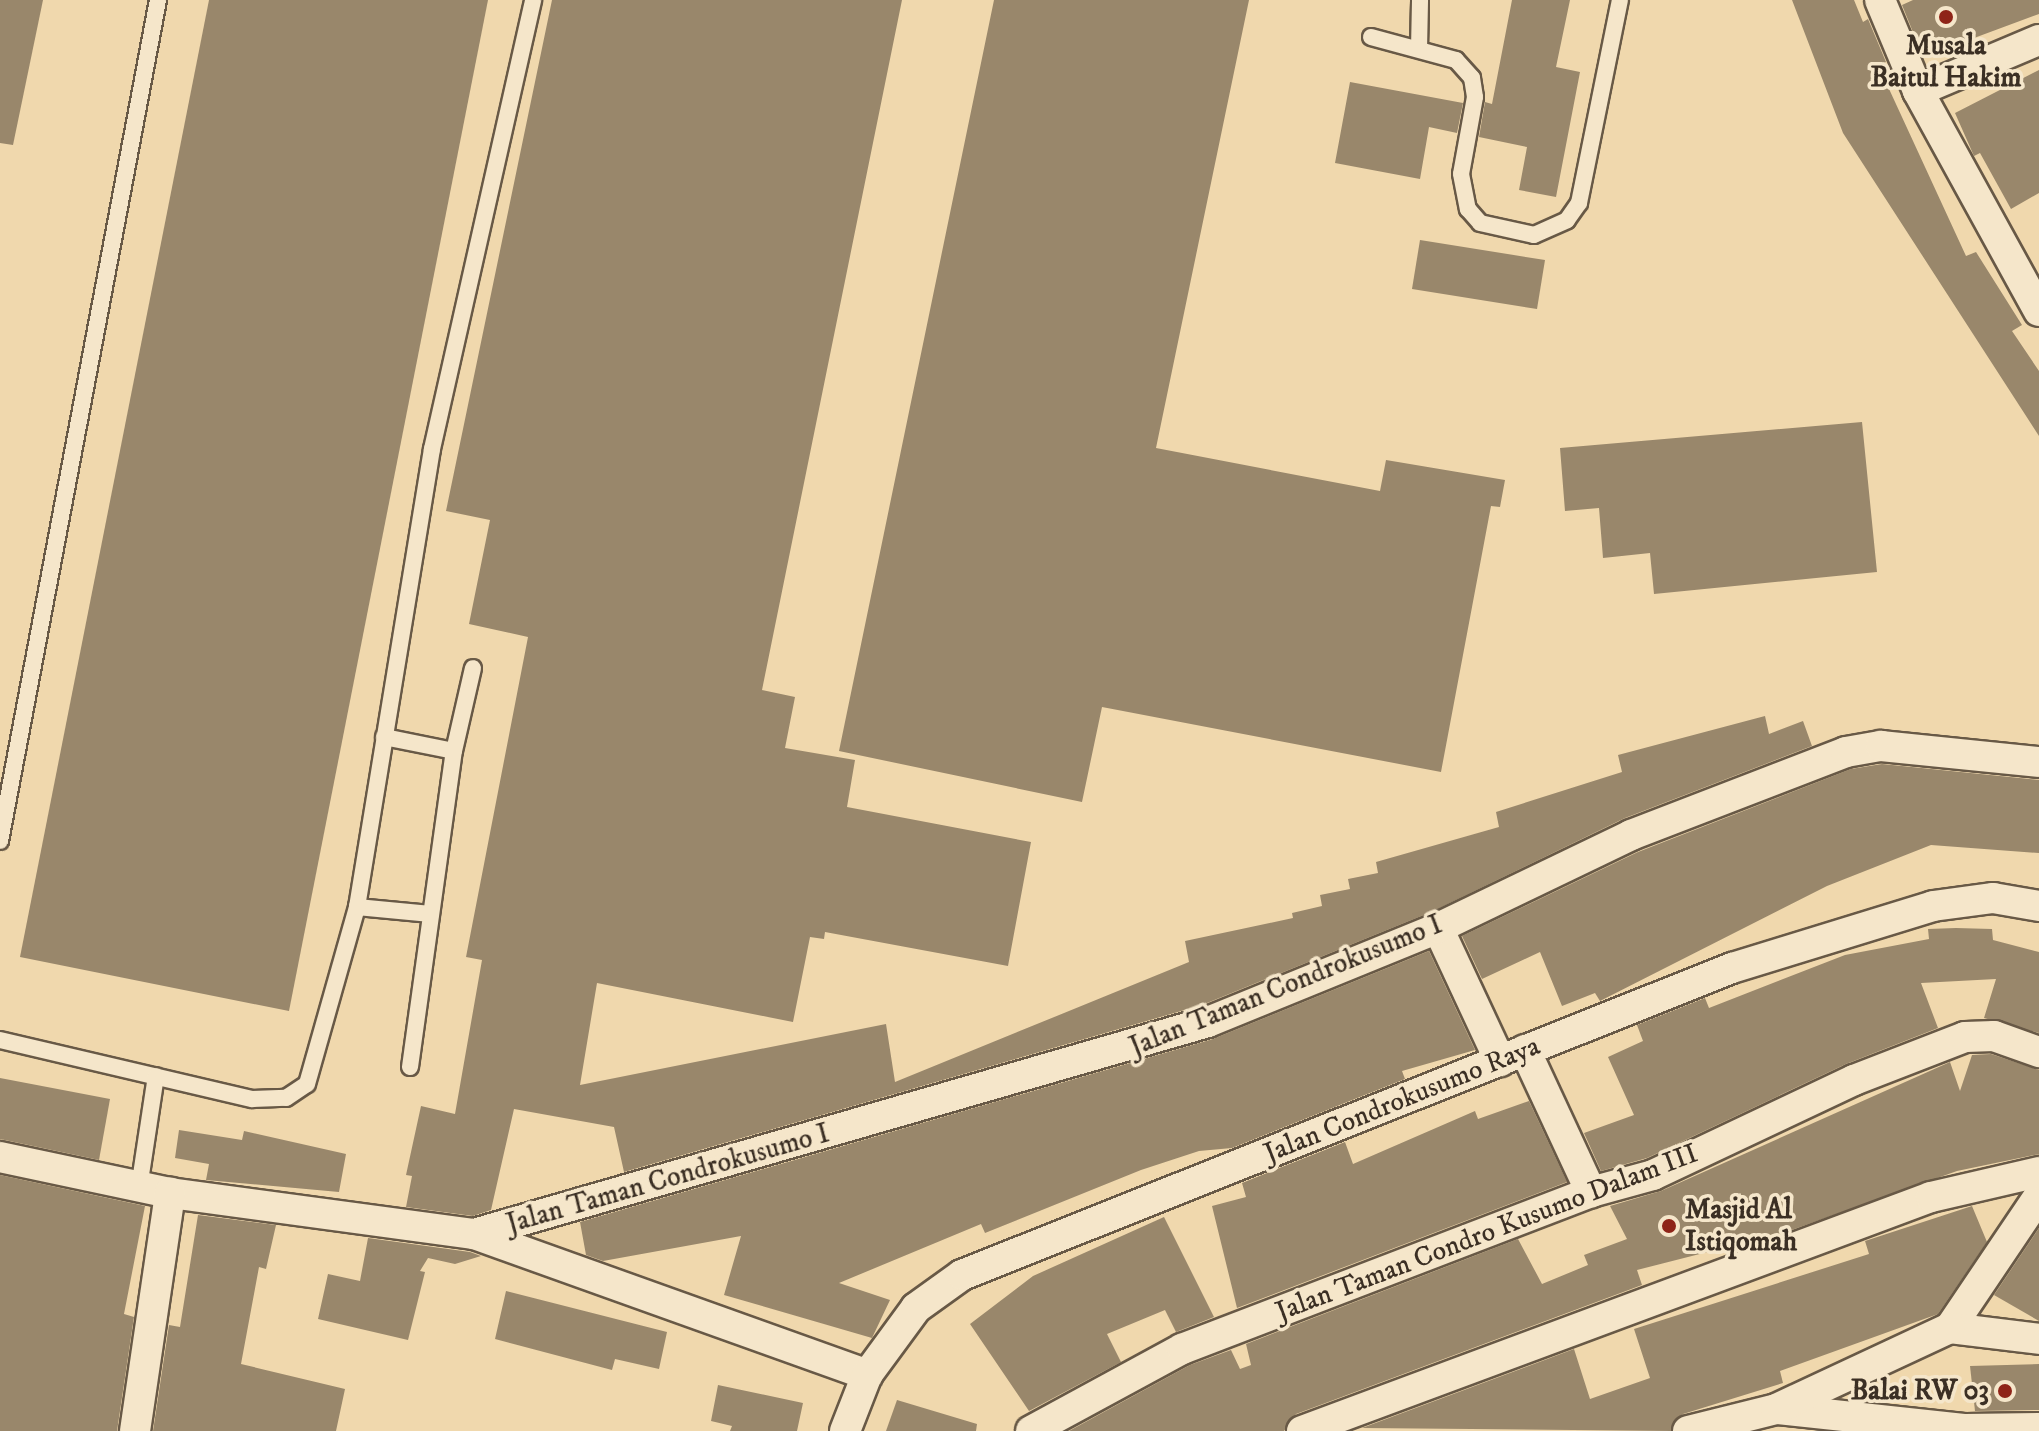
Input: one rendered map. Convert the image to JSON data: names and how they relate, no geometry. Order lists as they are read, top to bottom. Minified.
{"streets":{"street":["Jalan Taman Condrokusumo I","Jalan Condrokusumo Raya","Jalan Taman Condro Kusumo Dalam III"]},"places":["Musala Baitul Hakim","Masjid Al Istiqomah","Balai RW 03"]}
